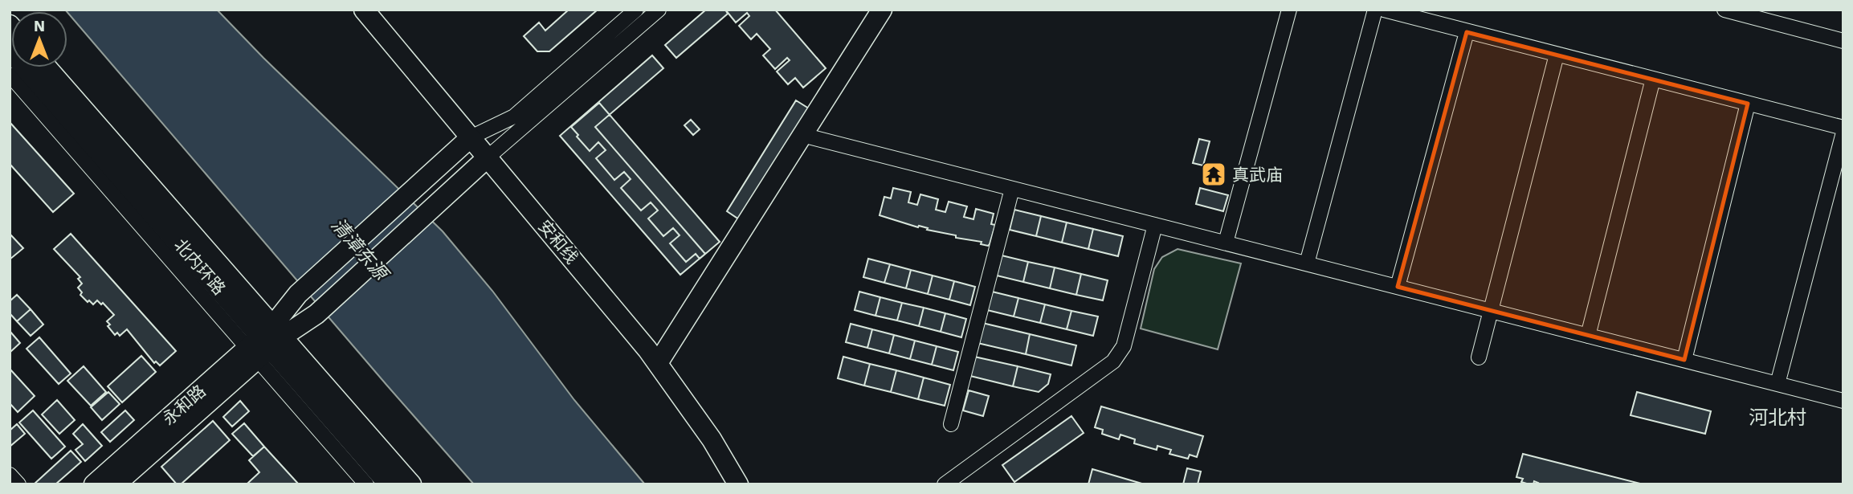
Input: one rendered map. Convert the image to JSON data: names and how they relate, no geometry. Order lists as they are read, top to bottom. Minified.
{"streets":{"main road":["安和线","北内环路","永和路"]},"crossings":[["北内环路","永和路"]],"districts":["河北村"],"water":["清漳东源"],"places":{"temple":["真武庙"]},"north":"top"}
